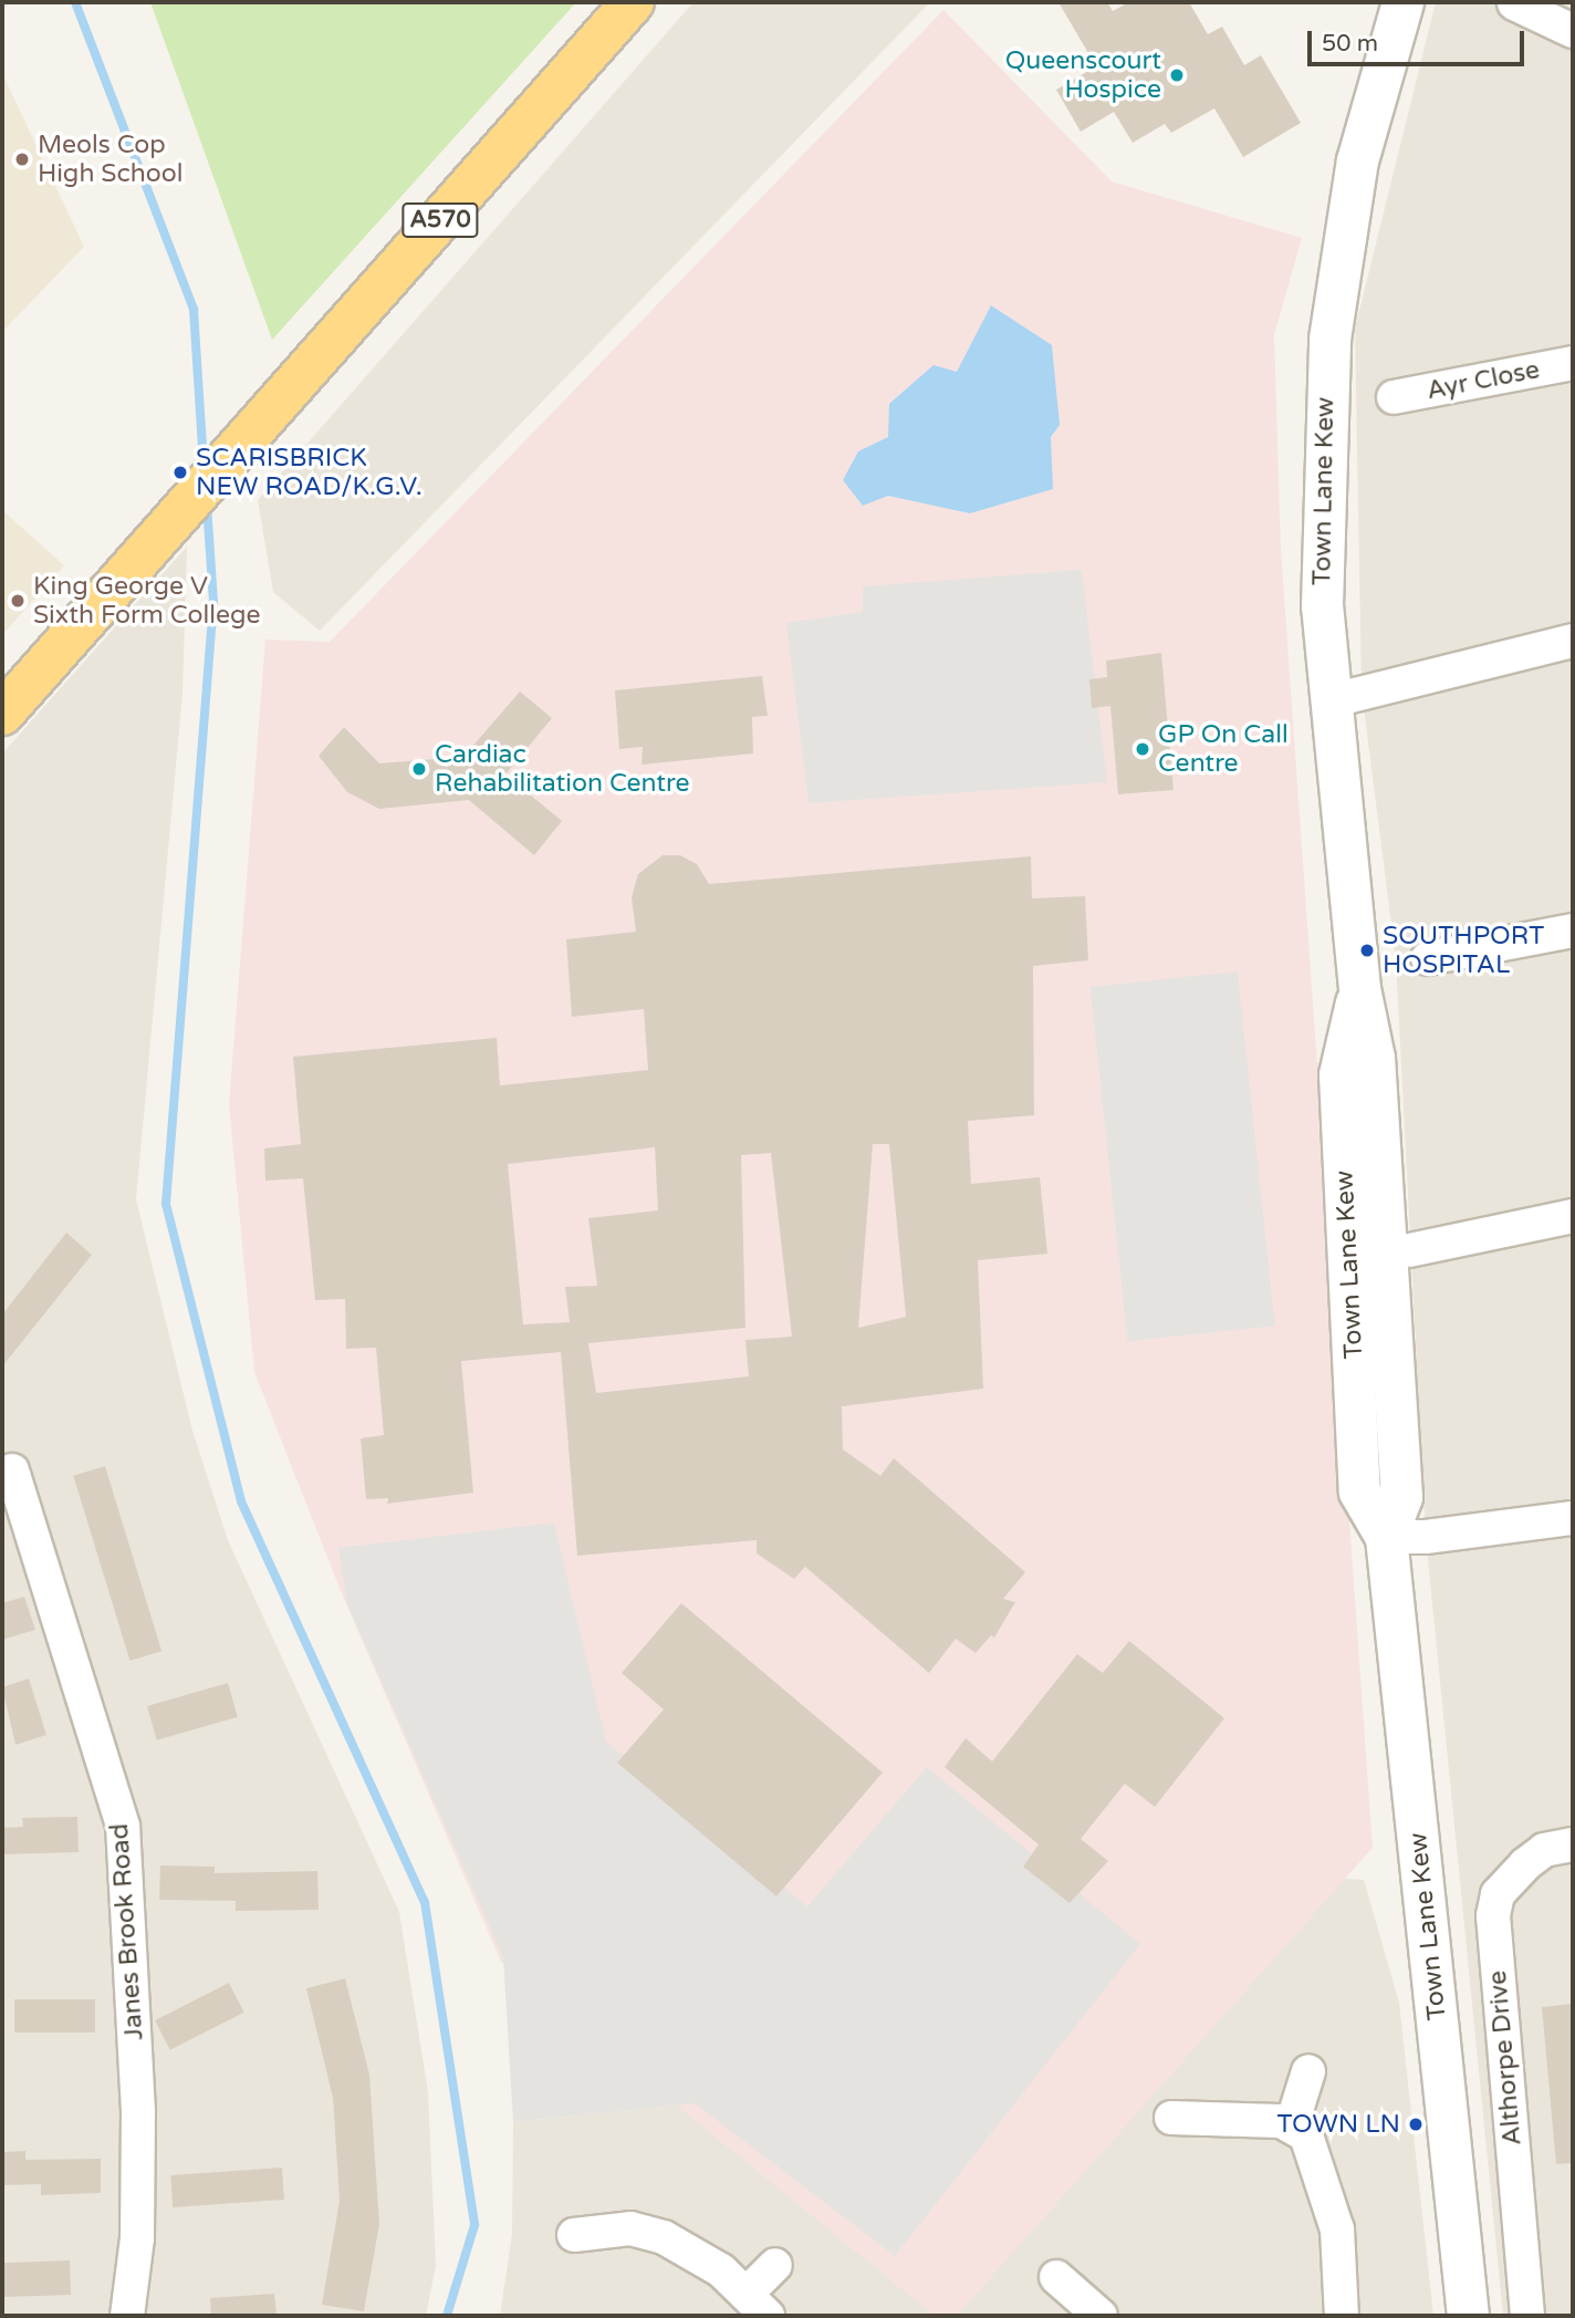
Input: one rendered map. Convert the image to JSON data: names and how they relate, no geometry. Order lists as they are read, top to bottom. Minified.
{"streets":{"highway":["A570"],"street":["Ayr Close","Town Lane Kew","Janes Brook Road","Althorpe Drive"]},"places":["Queenscourt Hospice","Meols Cop High School","SCARISBRICK NEW ROAD/K.G.V.","King George V Sixth Form College","GP On Call Centre","Cardiac Rehabilitation Centre","SOUTHPORT HOSPITAL","TOWN LN"],"scale_bar":"50 m"}
